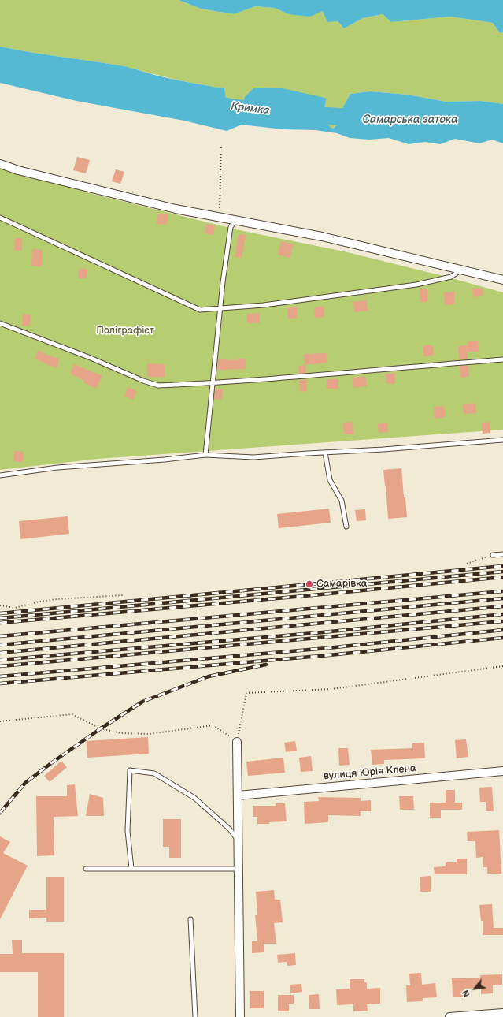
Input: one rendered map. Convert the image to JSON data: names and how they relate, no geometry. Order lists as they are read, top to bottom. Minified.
{"streets":{"street":["вулиця Юрія Клена"]},"water":["Кримка","Самарська затока"],"parks":["Поліграфіст"],"places":["Самарівка"],"north":"bottom left"}
